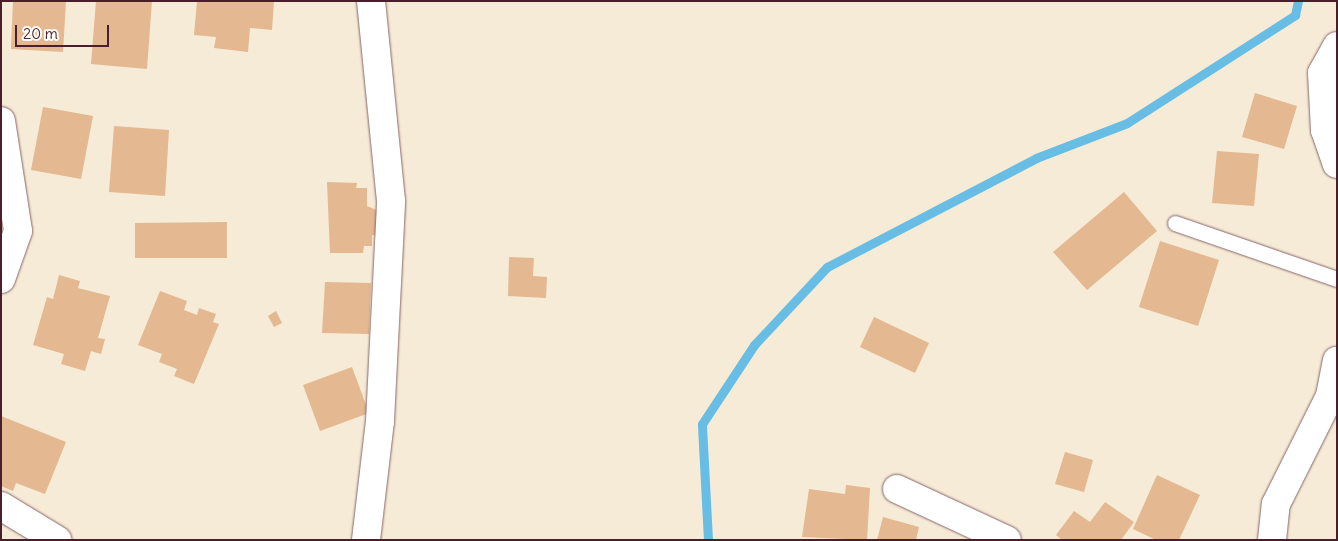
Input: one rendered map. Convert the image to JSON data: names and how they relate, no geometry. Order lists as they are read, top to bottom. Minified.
{"scale_bar":"20 m"}
